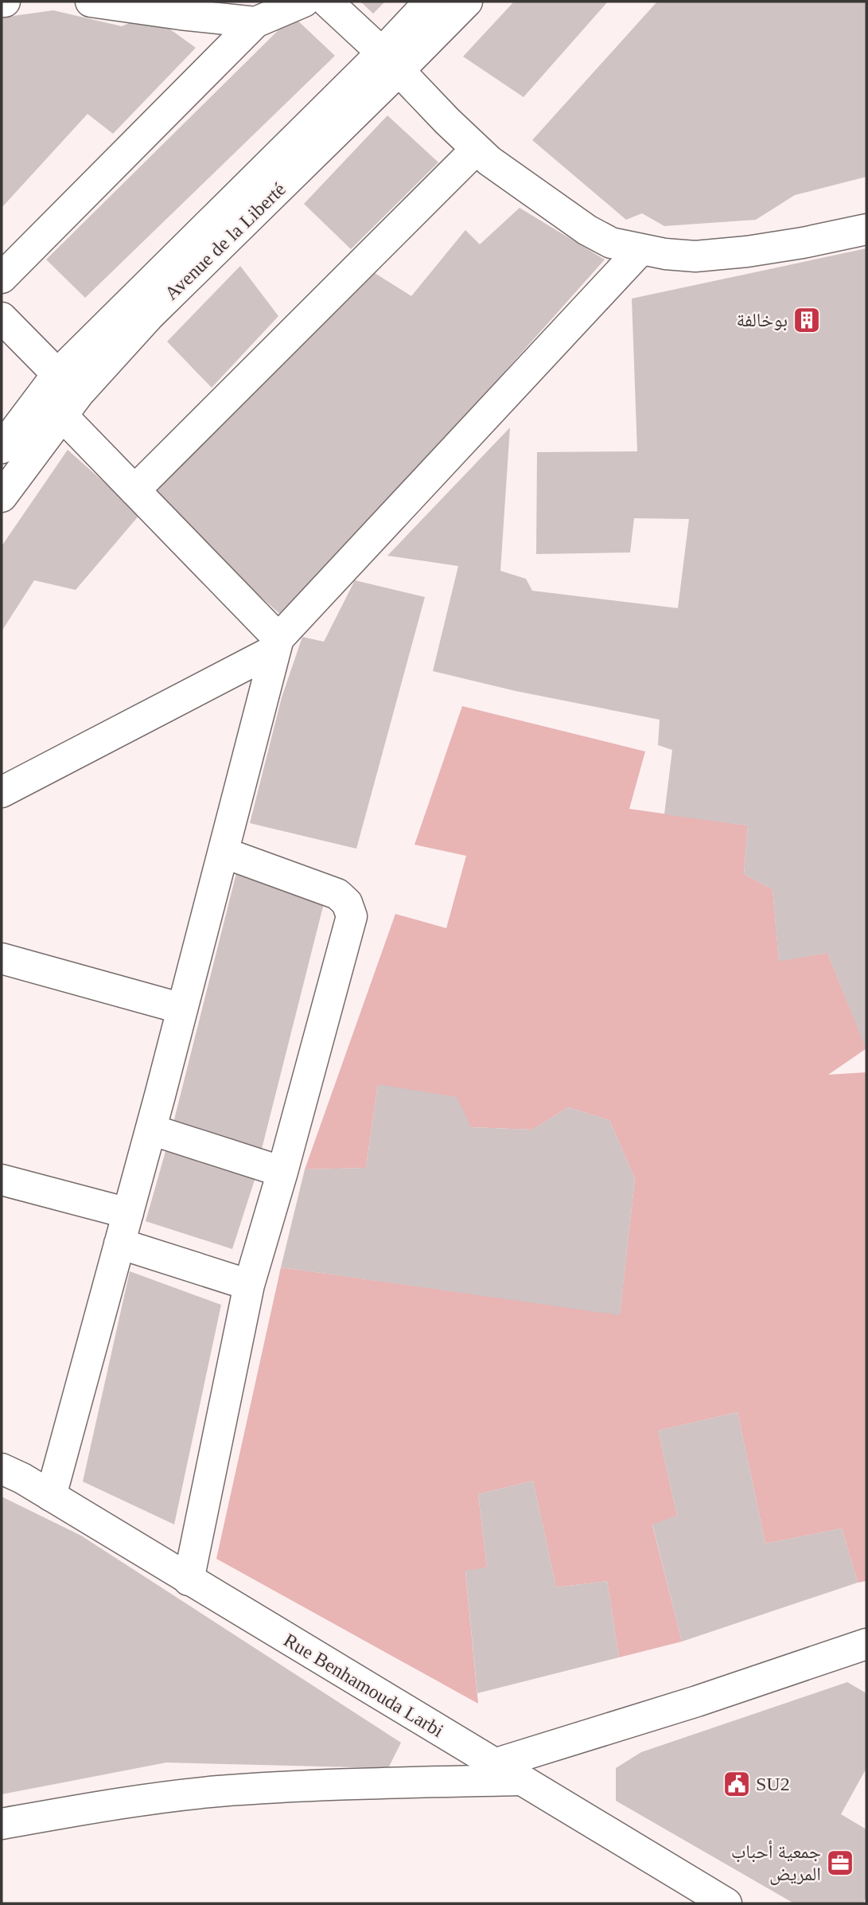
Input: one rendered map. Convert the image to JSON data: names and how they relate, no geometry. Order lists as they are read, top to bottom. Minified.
{"streets":{"street":["Avenue de la Liberté","Rue Benhamouda Larbi"]},"places":{"building":["بوخالفة"],"public building":["SU2"],"office":["جمعية أحباب المريض"]}}
